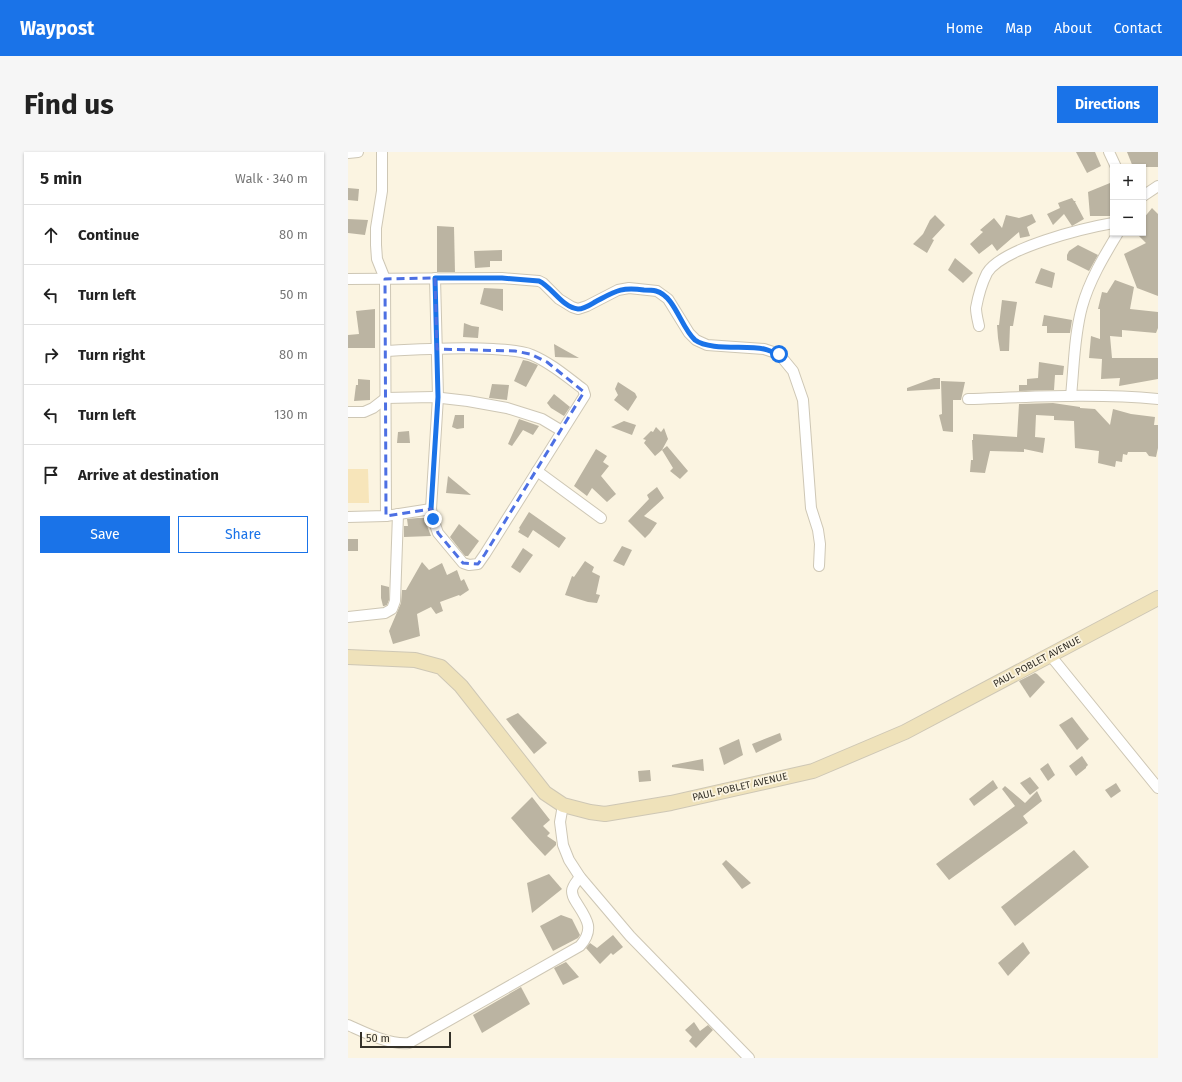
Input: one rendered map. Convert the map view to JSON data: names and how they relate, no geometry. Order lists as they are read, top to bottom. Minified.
{"streets":{"main road":["PAUL POBLET AVENUE"]},"scale_bar":"50 m","page":{"header":"Waypost","nav":["Home","Map","About","Contact"],"buttons":["Directions",["Save","Share"]],"title":"Find us","heading":["5 min","Walk · 340 m"],"map_buttons":["+","−"],"list":[["Continue","80 m"],["Turn left","50 m"],["Turn right","80 m"],["Turn left","130 m"],"Arrive at destination"],"scale":"50 m"}}
